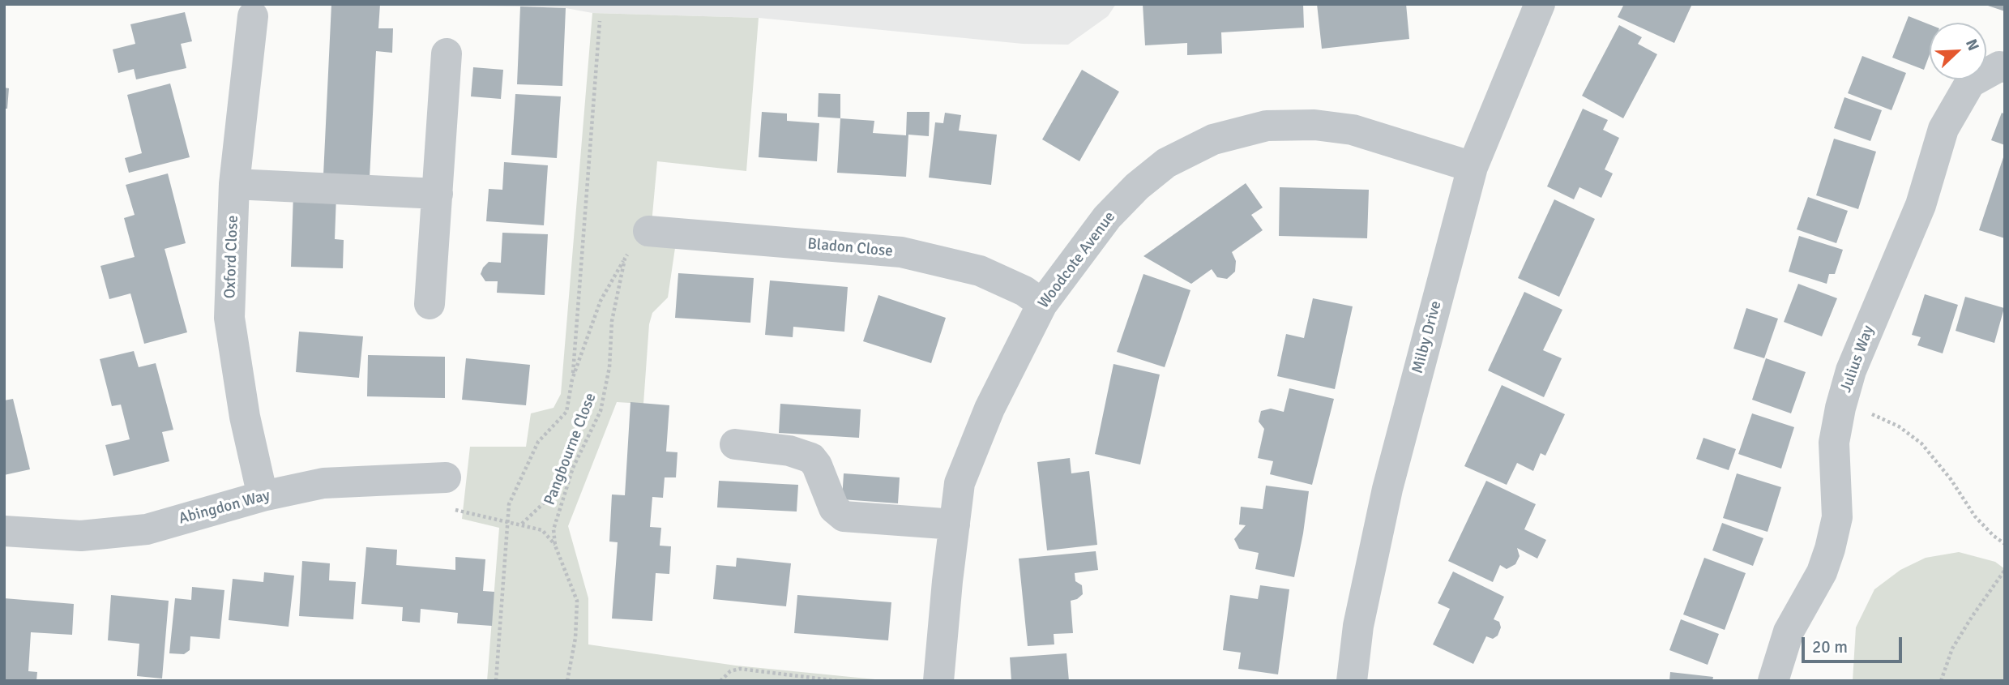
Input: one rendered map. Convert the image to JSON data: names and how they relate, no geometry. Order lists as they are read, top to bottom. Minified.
{"streets":{"street":["Bladon Close","Oxford Close","Woodcote Avenue","Milby Drive","Julius Way","Abingdon Way"],"path":["Pangbourne Close"]},"crossings":[["Bladon Close","Woodcote Avenue"],["Bladon Close","Pangbourne Close"],["Oxford Close","Abingdon Way"],["Woodcote Avenue","Milby Drive"]],"scale_bar":"20 m","north":"top right"}
